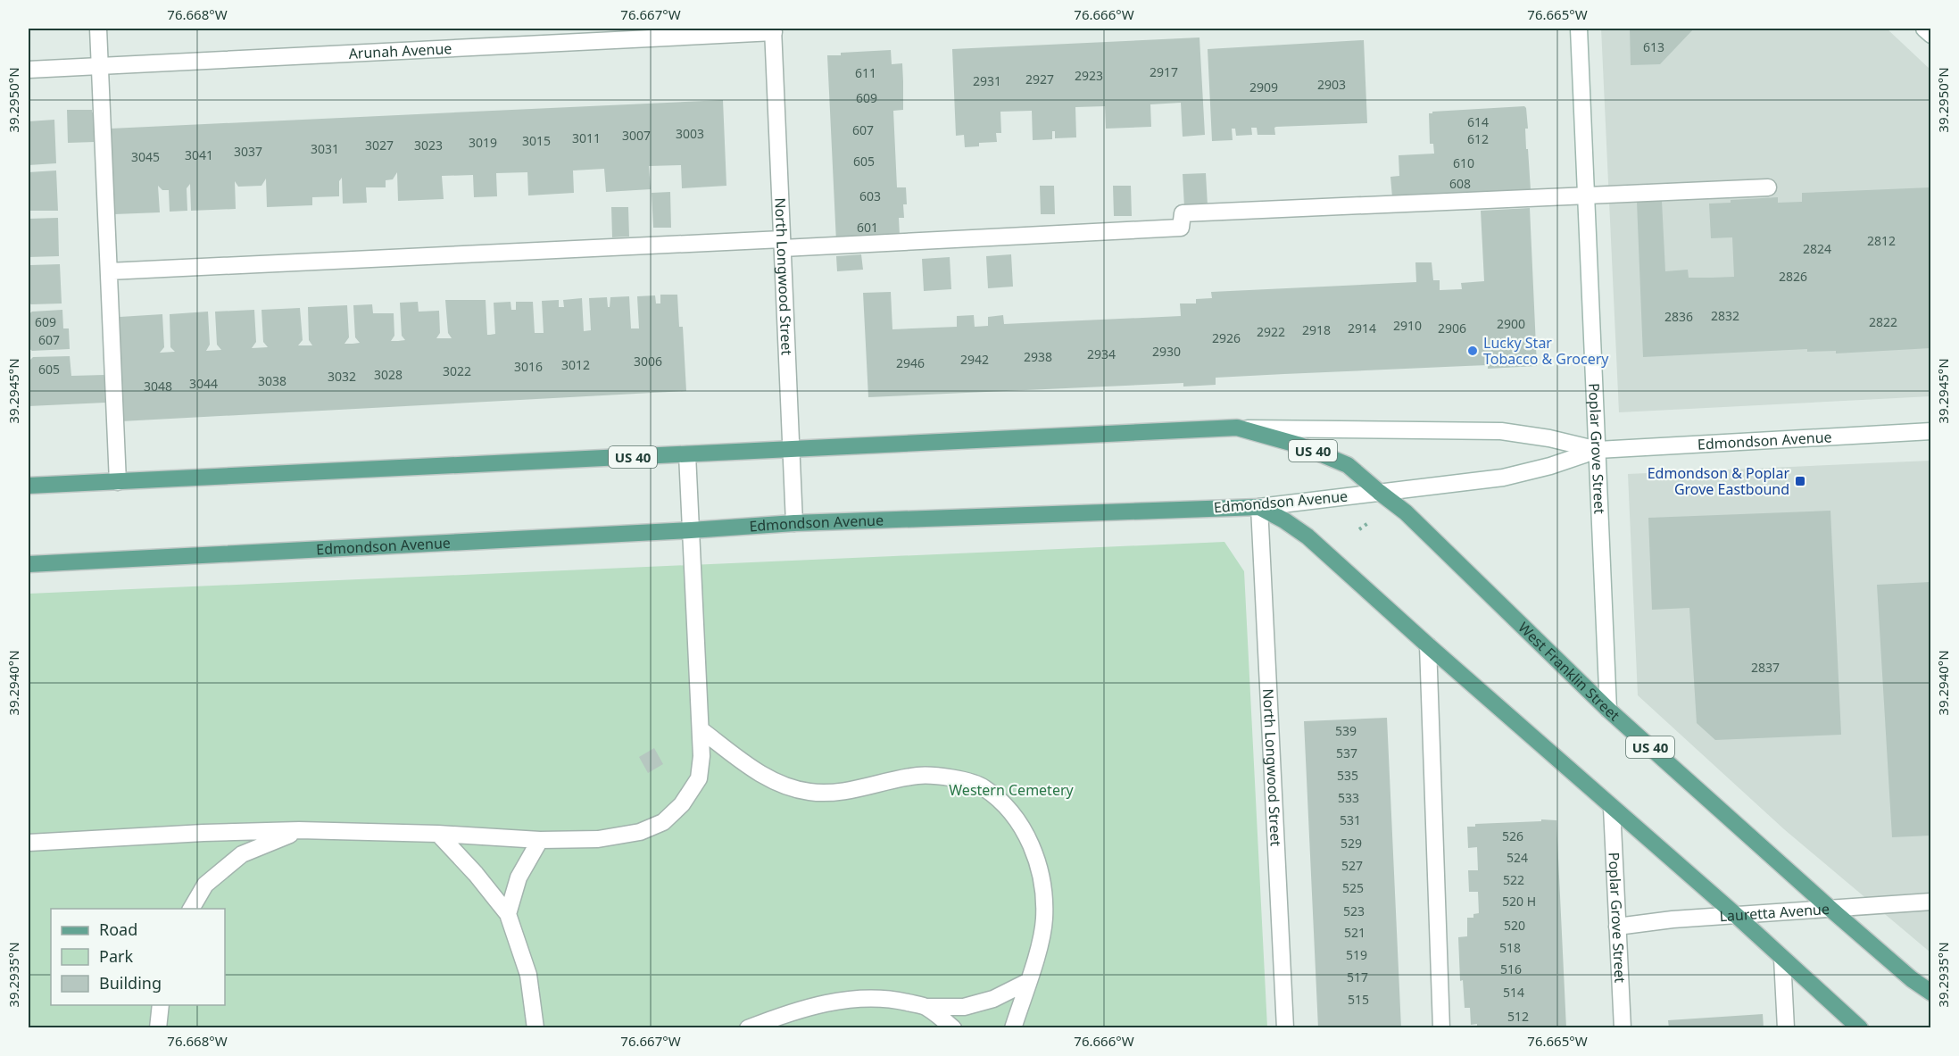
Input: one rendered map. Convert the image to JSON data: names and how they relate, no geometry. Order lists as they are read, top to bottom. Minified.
{"streets":{"main road":["Edmondson Avenue","US 40","West Franklin Street"],"street":["Arunah Avenue","North Longwood Street","Poplar Grove Street","Lauretta Avenue"]},"crossings":[["Arunah Avenue","North Longwood Street"],["North Longwood Street","Edmondson Avenue"],["Edmondson Avenue","Poplar Grove Street"],["Edmondson Avenue","West Franklin Street"],["Poplar Grove Street","West Franklin Street"],["Poplar Grove Street","Lauretta Avenue"],["West Franklin Street","Lauretta Avenue"]],"parks":["Western Cemetery"],"places":{"other":["Lucky Star Tobacco & Grocery"],"transit":["Edmondson & Poplar Grove Eastbound"]},"house_numbers":["613","2917","611","2923","2927","2931","2903","2909","609","614","607","3003","3007","3011","612","3015","3019","3027","3023","3031","3037","3041","3045","605","610","608","603","601","2812","2824","2826","2832","2836","609","2822","2900","2910","2914","2906","2918","2922","2926","607","2930","2934","2938","2942","3006","2946","3012","3016","605","3022","3028","3032","3038","3044","3048","2837","539","537","535","533","531","526","529","524","527","522","525","520 H","523","520","521","518","519","516","517","514","515","512"],"legend":["Road","Park","Building"],"coordinates":["76.668°W","76.667°W","76.666°W","76.665°W","39.2950°N","39.2945°N","39.2940°N","39.2935°N"]}
